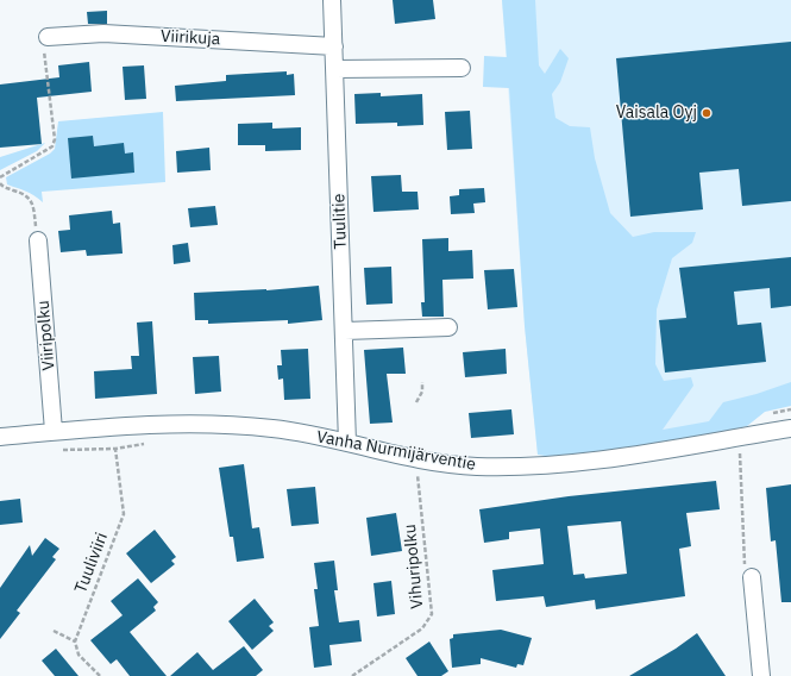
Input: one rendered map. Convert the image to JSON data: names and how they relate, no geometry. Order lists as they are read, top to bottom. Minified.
{"streets":{"street":["Viirikuja","Tuulitie","Viiripolku","Vanha Nurmijärventie"],"path":["Tuuliviiri","Vihuripolku"]},"crossings":[["Viirikuja","Tuulitie"],["Tuulitie","Vanha Nurmijärventie"],["Viiripolku","Vanha Nurmijärventie"]],"places":["Vaisala Oyj"]}
